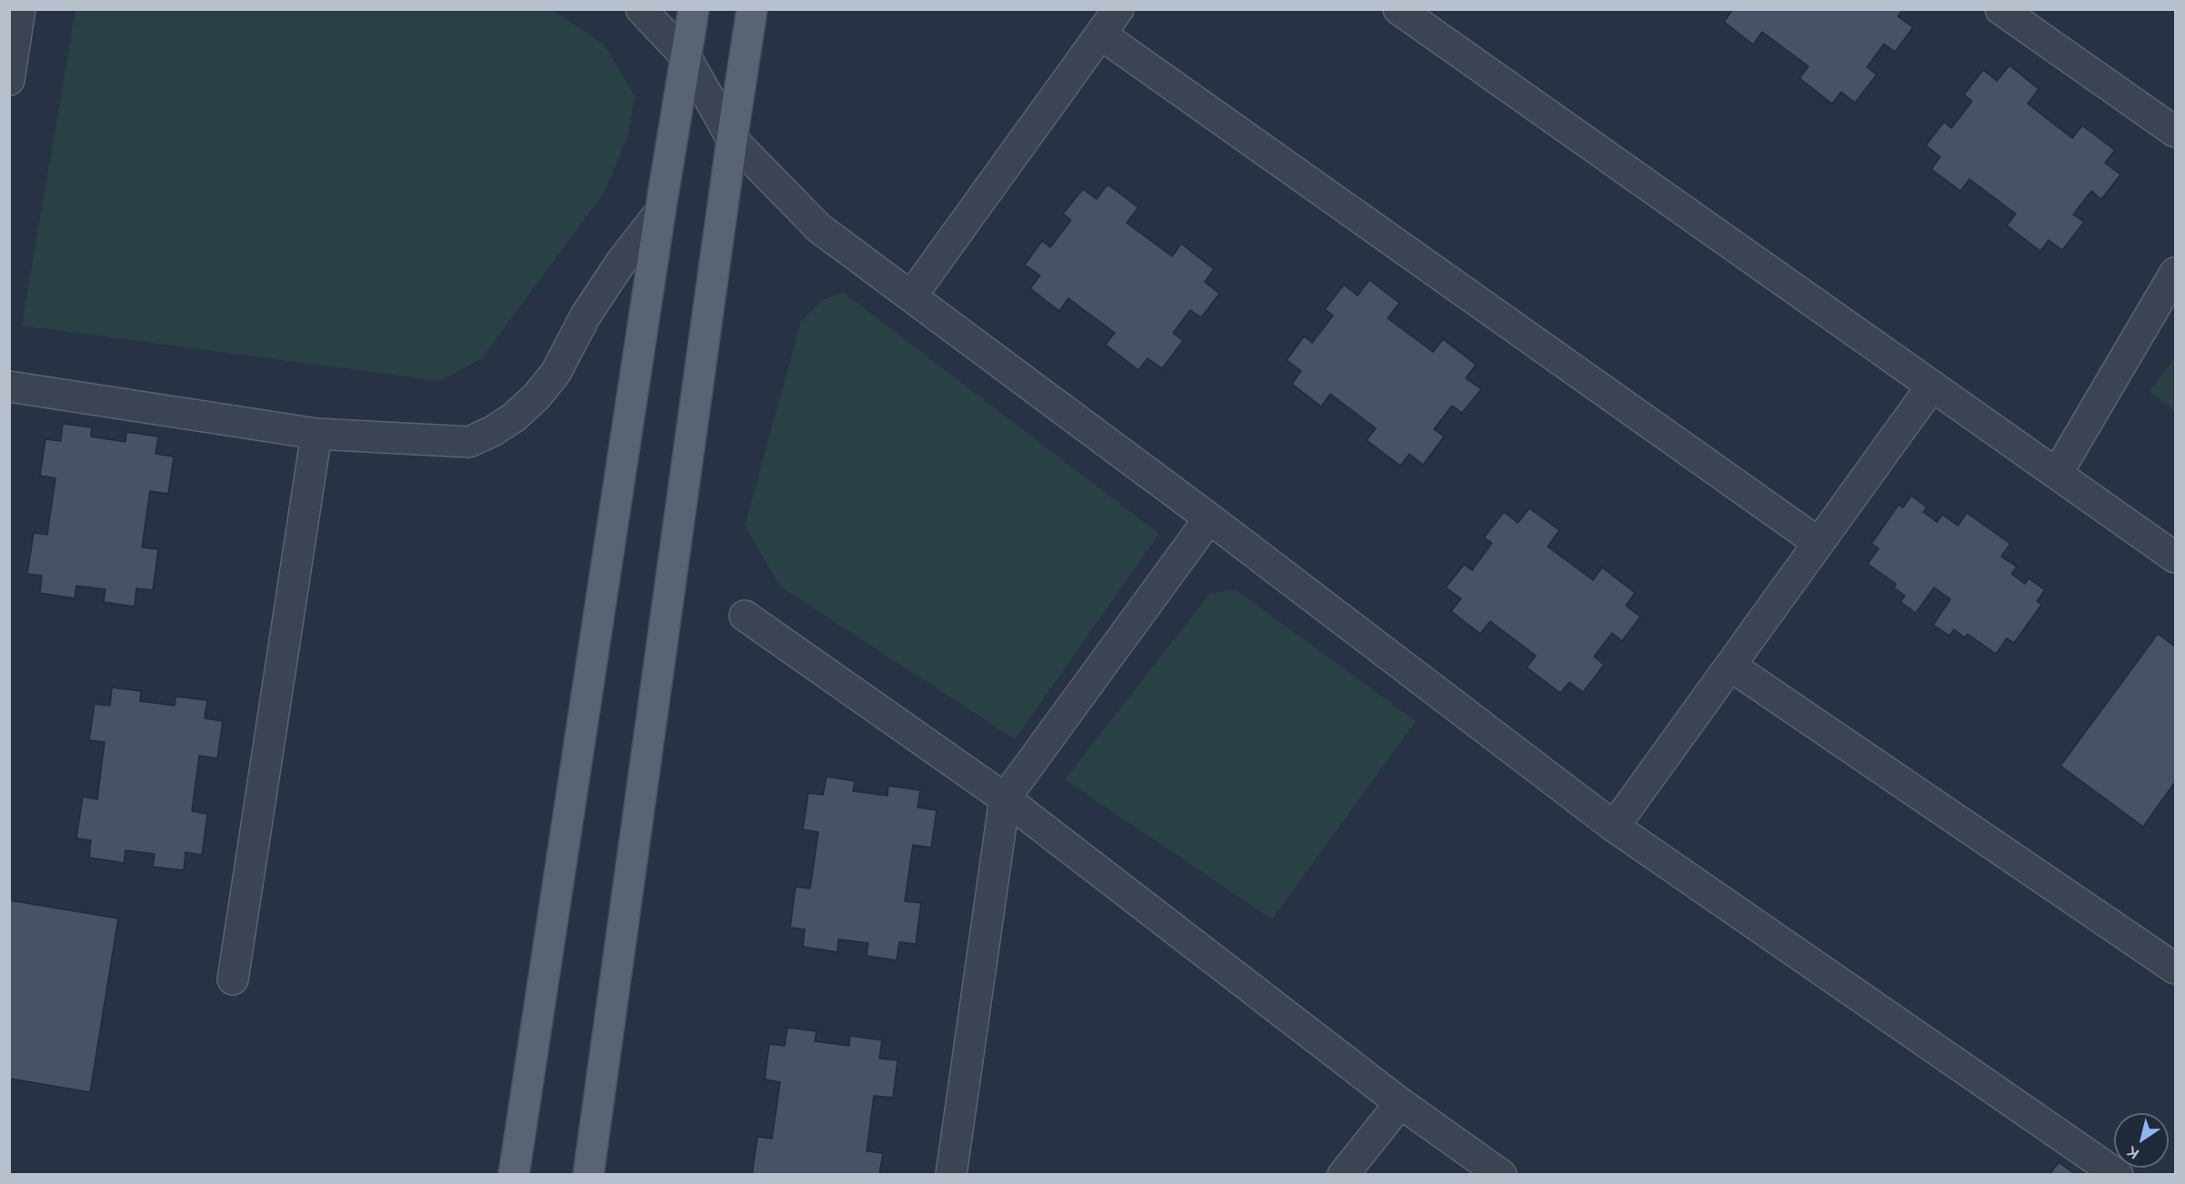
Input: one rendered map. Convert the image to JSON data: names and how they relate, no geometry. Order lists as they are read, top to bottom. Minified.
{"north":"bottom left"}
